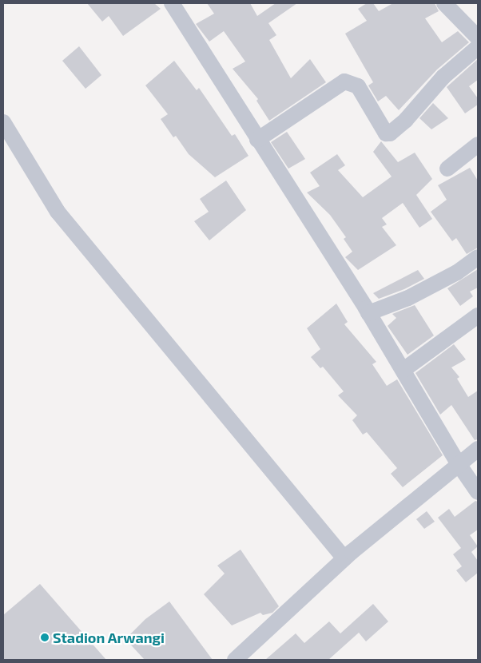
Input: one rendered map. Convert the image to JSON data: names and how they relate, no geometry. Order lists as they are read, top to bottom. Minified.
{"places":["Stadion Arwangi"]}
